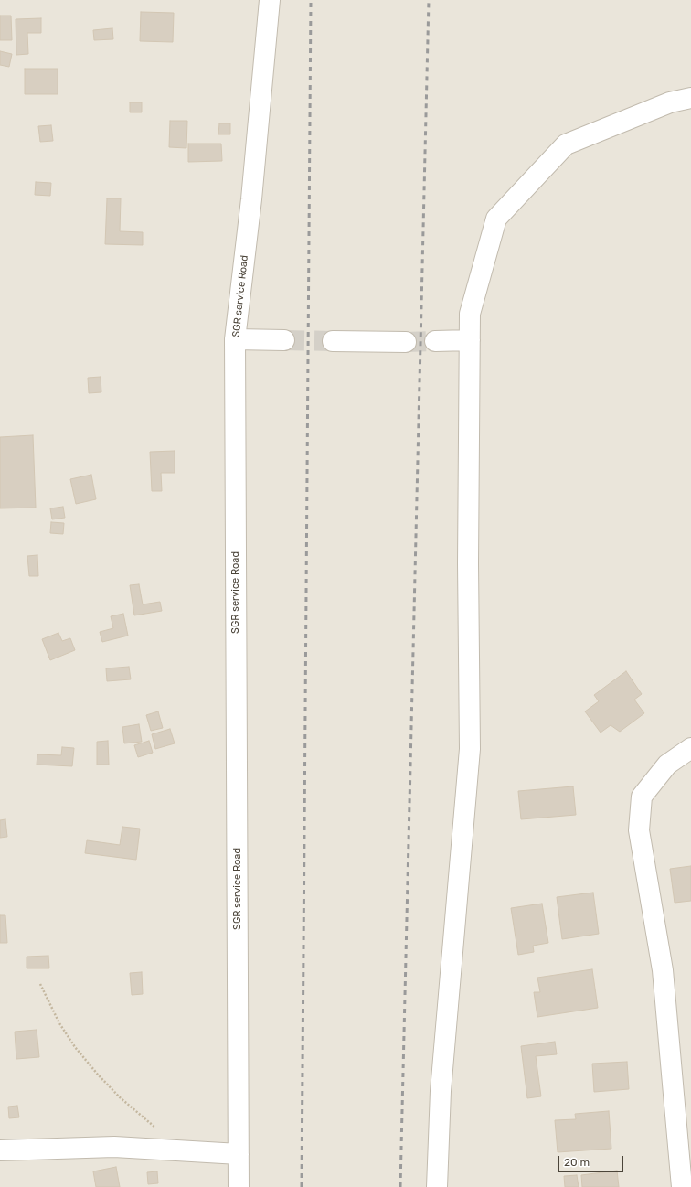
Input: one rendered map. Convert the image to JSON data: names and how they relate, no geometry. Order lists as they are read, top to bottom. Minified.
{"streets":{"street":["SGR service Road"]},"scale_bar":"20 m"}
